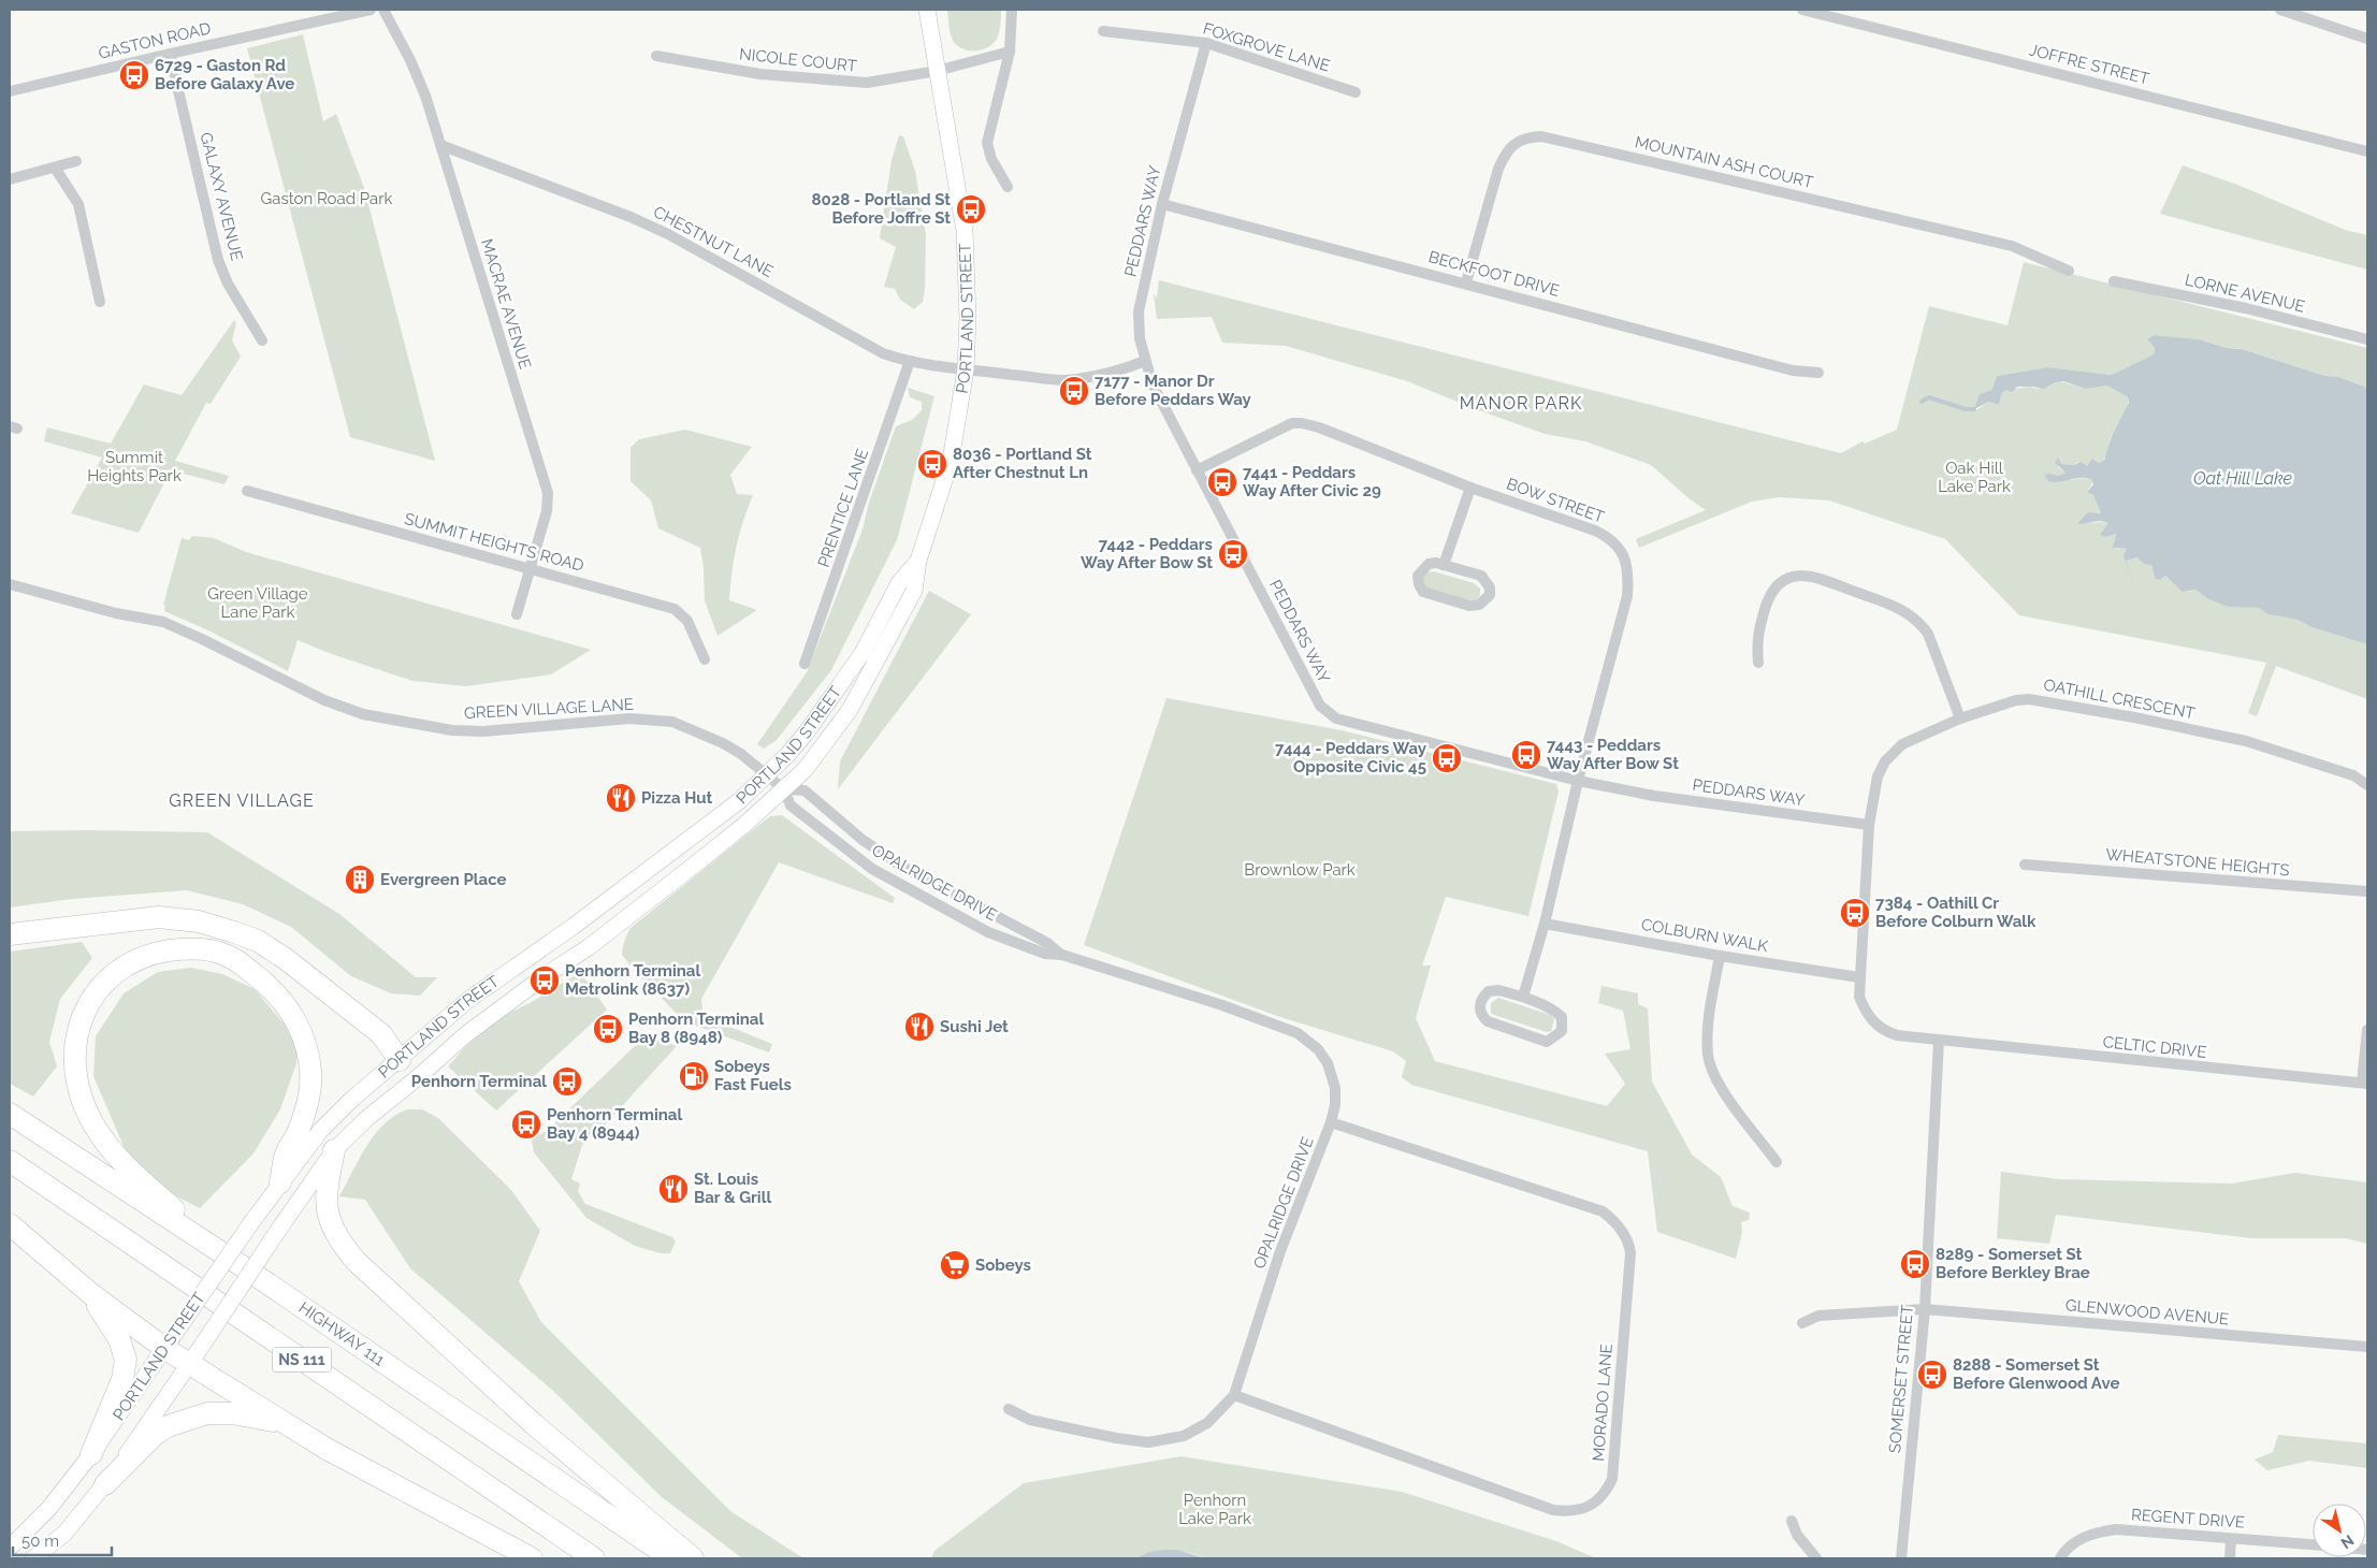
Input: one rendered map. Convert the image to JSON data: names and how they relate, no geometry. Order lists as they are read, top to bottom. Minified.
{"streets":{"highway":["HIGHWAY 111","NS 111"],"main road":["PORTLAND STREET"],"street":["GASTON ROAD","FOXGROVE LANE","NICOLE COURT","JOFFRE STREET","MOUNTAIN ASH COURT","GALAXY AVENUE","PEDDARS WAY","CHESTNUT LANE","BECKFOOT DRIVE","LORNE AVENUE","MACRAE AVENUE","BOW STREET","PRENTICE LANE","SUMMIT HEIGHTS ROAD","OATHILL CRESCENT","GREEN VILLAGE LANE","WHEATSTONE HEIGHTS","OPALRIDGE DRIVE","COLBURN WALK","CELTIC DRIVE","GLENWOOD AVENUE","SOMERSET STREET","MORADO LANE","REGENT DRIVE"]},"crossings":[["GASTON ROAD","GALAXY AVENUE"],["FOXGROVE LANE","PEDDARS WAY"],["NICOLE COURT","PORTLAND STREET"],["MOUNTAIN ASH COURT","BECKFOOT DRIVE"],["PEDDARS WAY","CHESTNUT LANE"],["PEDDARS WAY","BECKFOOT DRIVE"],["PEDDARS WAY","BOW STREET"],["PEDDARS WAY","OATHILL CRESCENT"],["CHESTNUT LANE","MACRAE AVENUE"],["CHESTNUT LANE","PORTLAND STREET"],["CHESTNUT LANE","PRENTICE LANE"],["MACRAE AVENUE","SUMMIT HEIGHTS ROAD"],["PORTLAND STREET","GREEN VILLAGE LANE"],["PORTLAND STREET","OPALRIDGE DRIVE"],["BOW STREET","COLBURN WALK"],["OATHILL CRESCENT","COLBURN WALK"],["OATHILL CRESCENT","CELTIC DRIVE"],["OATHILL CRESCENT","SOMERSET STREET"],["GREEN VILLAGE LANE","OPALRIDGE DRIVE"],["OPALRIDGE DRIVE","MORADO LANE"],["CELTIC DRIVE","SOMERSET STREET"],["GLENWOOD AVENUE","SOMERSET STREET"]],"districts":["MANOR PARK","GREEN VILLAGE"],"water":["Oat Hill Lake"],"parks":["Gaston Road Park","Summit Heights Park","Oak Hill Lake Park","Green Village Lane Park","Brownlow Park","Penhorn Lake Park"],"places":{"bus stop":["6729 - Gaston Rd Before Galaxy Ave","8028 - Portland St Before Joffre St","7177 - Manor Dr Before Peddars Way","8036 - Portland St After Chestnut Ln","7441 - Peddars Way After Civic 29","7442 - Peddars Way After Bow St","7443 - Peddars Way After Bow St","7444 - Peddars Way Opposite Civic 45","7384 - Oathill Cr Before Colburn Walk","Penhorn Terminal Metrolink (8637)","Penhorn Terminal Bay 8 (8948)","Penhorn Terminal","Penhorn Terminal Bay 4 (8944)","8289 - Somerset St Before Berkley Brae","8288 - Somerset St Before Glenwood Ave"],"restaurant":["Pizza Hut","Sushi Jet","St. Louis Bar & Grill"],"building":["Evergreen Place"],"fuel station":["Sobeys Fast Fuels"],"supermarket":["Sobeys"]},"scale_bar":"50 m","north":"bottom right"}
